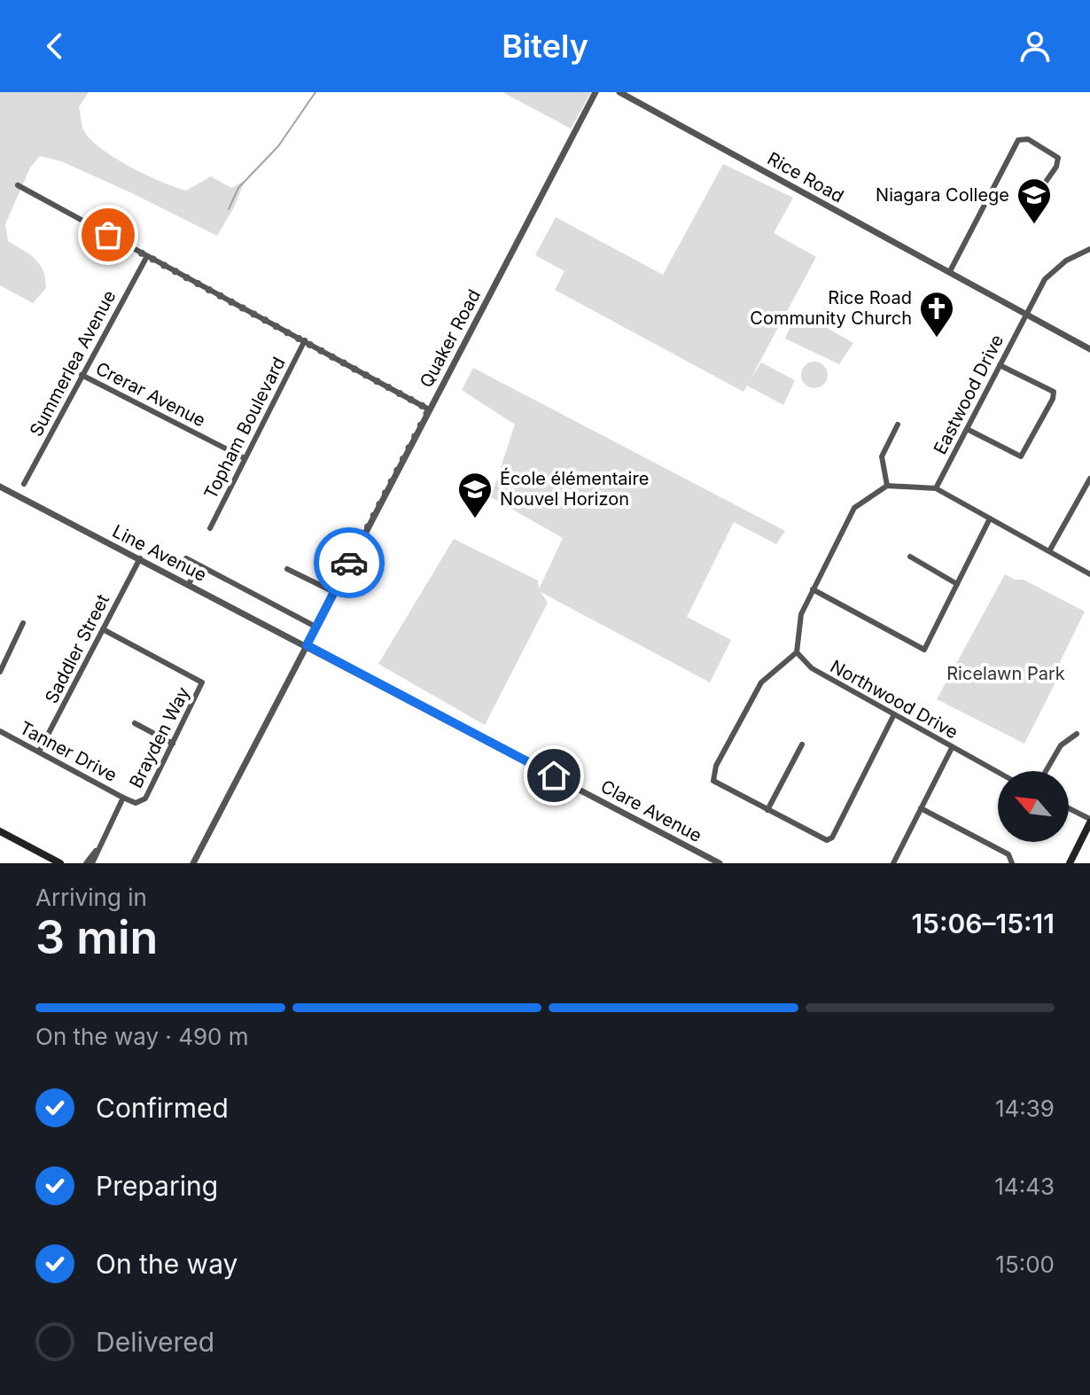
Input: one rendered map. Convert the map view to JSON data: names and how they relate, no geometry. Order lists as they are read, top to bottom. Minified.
{"streets":{"street":["Rice Road","Quaker Road","Summerlea Avenue","Crerar Avenue","Eastwood Drive","Topham Boulevard","Line Avenue","Saddler Street","Northwood Drive","Brayden Way","Tanner Drive","Clare Avenue"]},"crossings":[["Rice Road","Eastwood Drive"],["Quaker Road","Line Avenue"],["Quaker Road","Clare Avenue"],["Summerlea Avenue","Crerar Avenue"],["Crerar Avenue","Topham Boulevard"],["Line Avenue","Saddler Street"],["Line Avenue","Clare Avenue"],["Saddler Street","Brayden Way"],["Saddler Street","Tanner Drive"],["Brayden Way","Tanner Drive"]],"parks":["Ricelawn Park"],"places":{"school or university":["Niagara College","École élémentaire Nouvel Horizon"],"church":["Rice Road Community Church"]},"north":"top left","page":{"header":"Bitely","heading":["3 min","Arriving in","15:06–15:11"],"bar":"On the way · 490 m","list":[["Confirmed","14:39"],["Preparing","14:43"],["On the way","15:00"],"Delivered"]}}
